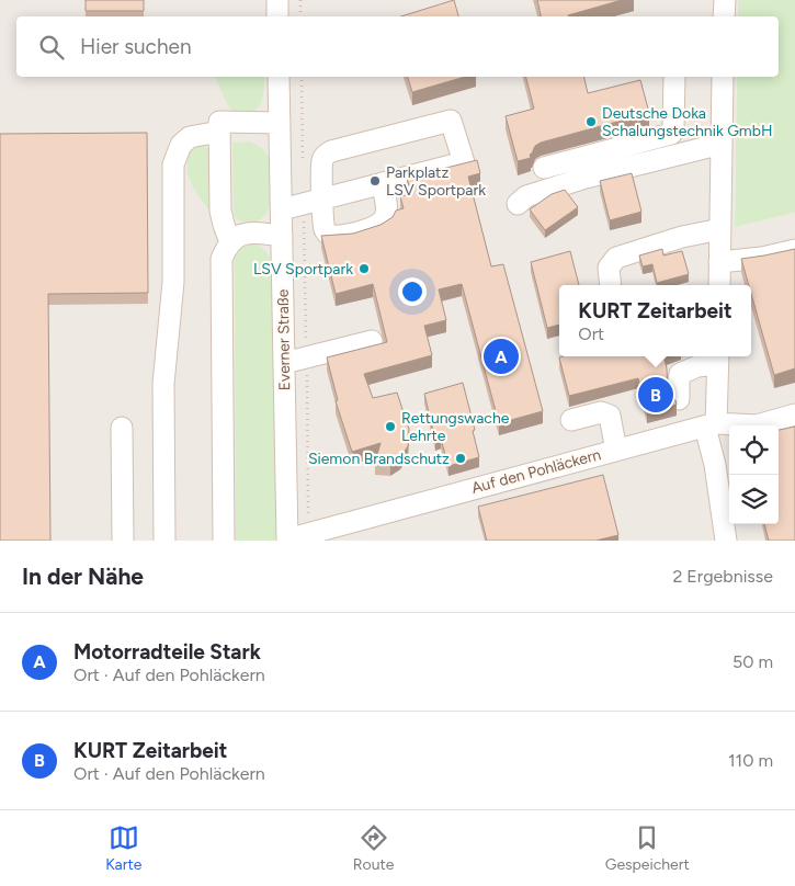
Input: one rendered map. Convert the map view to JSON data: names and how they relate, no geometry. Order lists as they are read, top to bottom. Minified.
{"streets":{"street":["Everner Straße","Auf den Pohläckern"]},"crossings":[["Everner Straße","Auf den Pohläckern"]],"places":["Deutsche Doka Schalungstechnik GmbH","Parkplatz LSV Sportpark","LSV Sportpark","Rettungswache Lehrte","Siemon Brandschutz"],"page":{"search":"Hier suchen","popup":["KURT Zeitarbeit","Ort"],"pins":["A","B"],"heading":["In der Nähe","2 Ergebnisse"],"list":[{"mark":"A","name":"Motorradteile Stark","note":"Ort · Auf den Pohläckern","value":"50 m"},{"mark":"B","name":"KURT Zeitarbeit","note":"Ort · Auf den Pohläckern","value":"110 m"}],"nav":["Karte","Route","Gespeichert"]}}
